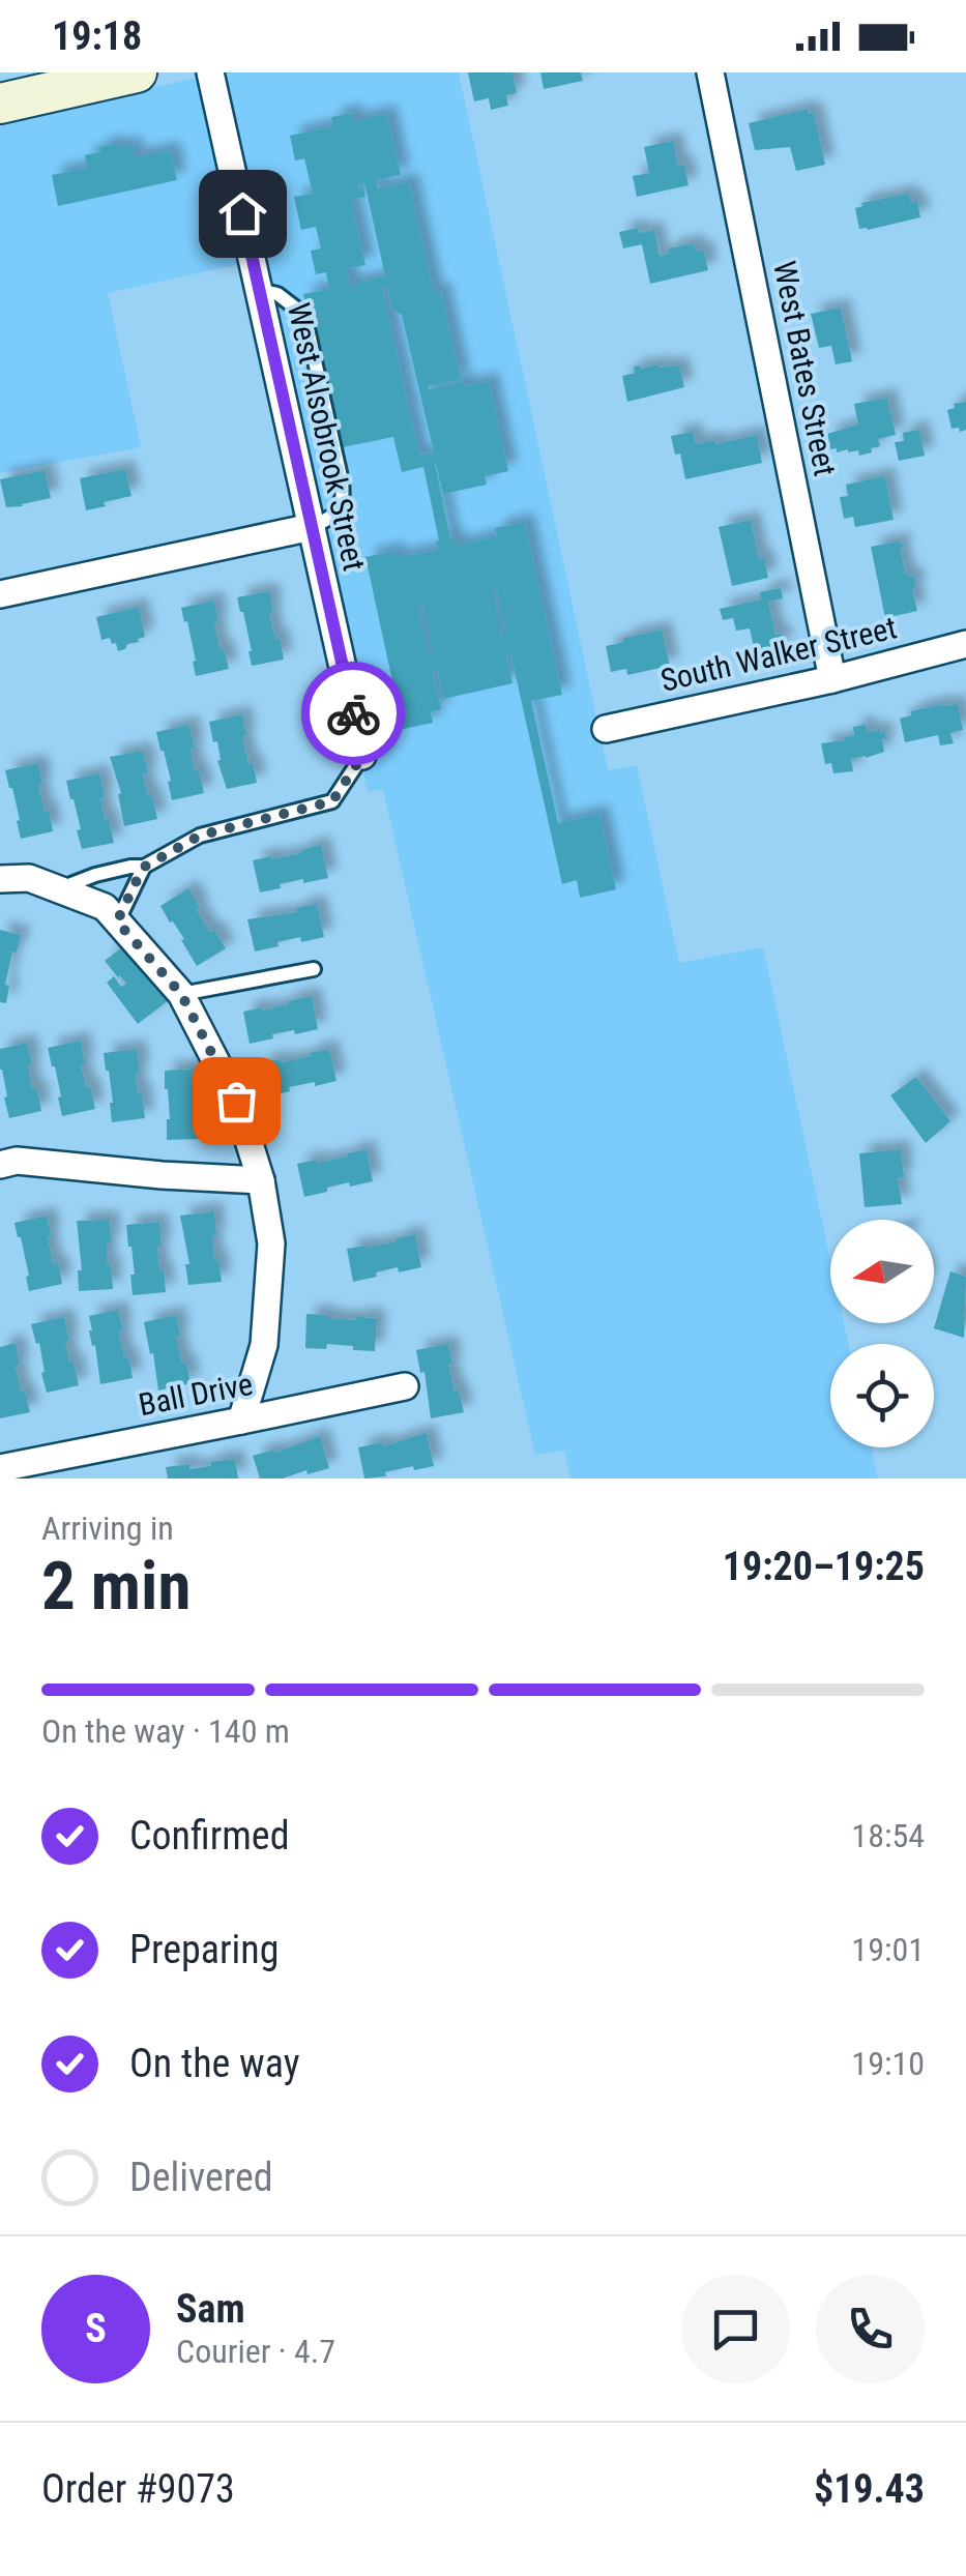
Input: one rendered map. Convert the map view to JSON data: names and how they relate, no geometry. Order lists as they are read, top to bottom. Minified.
{"streets":{"street":["West Bates Street","West Alsobrook Street","South Walker Street","Ball Drive"]},"crossings":[["West Bates Street","South Walker Street"]],"north":"left","page":{"status":"19:18","heading":["2 min","Arriving in","19:20–19:25"],"panel":["Sam","Courier · 4.7","Order #9073","$19.43"],"bar":"On the way · 140 m","list":[["Confirmed","18:54"],["Preparing","19:01"],["On the way","19:10"],"Delivered"],"round":"S"}}
